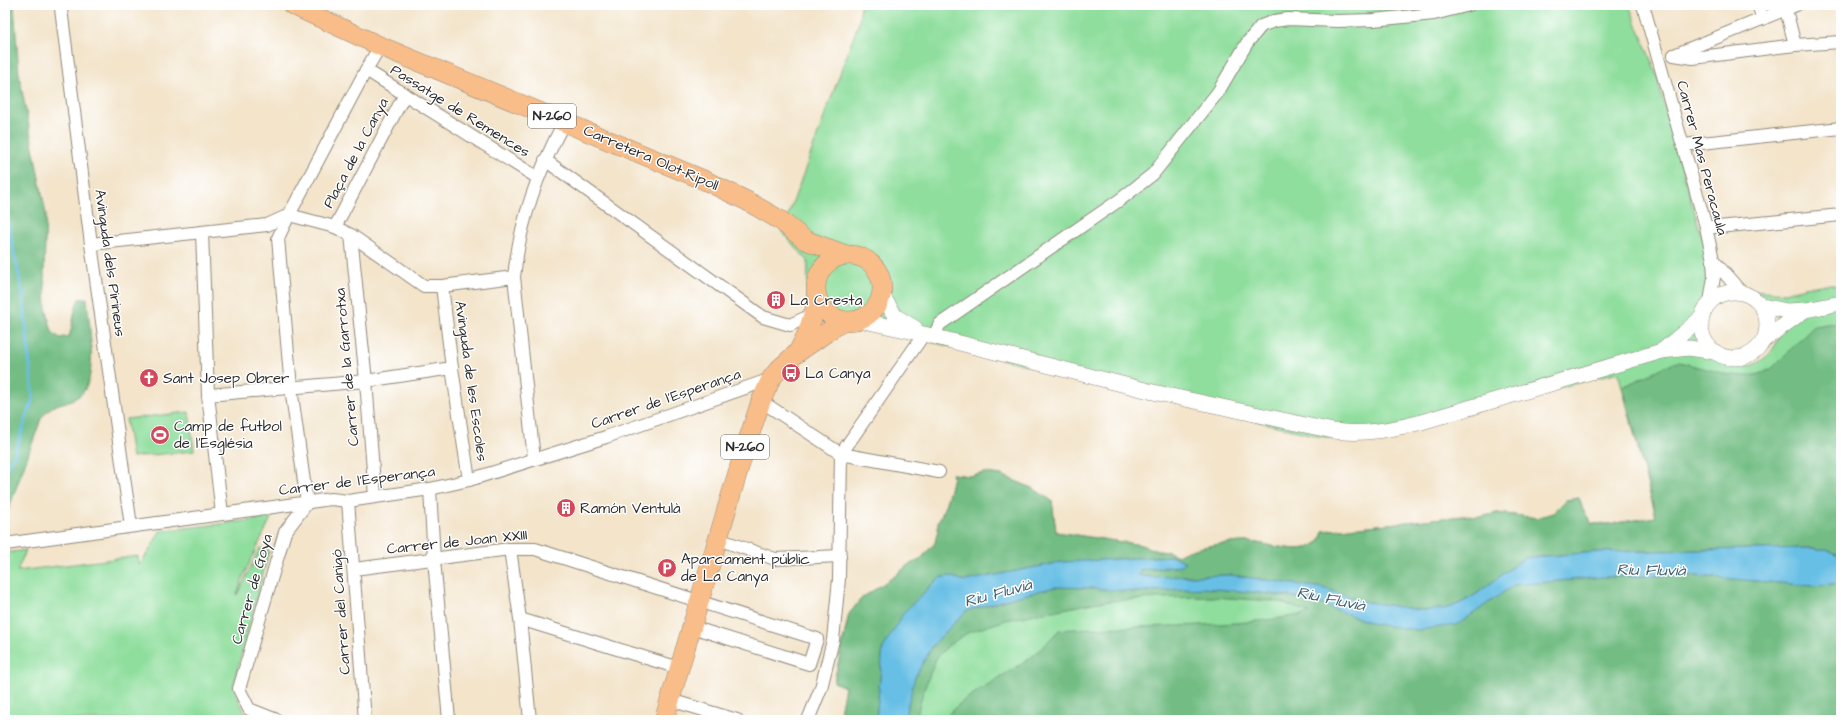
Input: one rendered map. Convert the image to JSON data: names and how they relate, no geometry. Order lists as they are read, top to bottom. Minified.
{"streets":{"main road":["N-260","Carretera Olot-Ripoll"],"street":["Passatge de Remences","Plaça de la Canya","Carrer Mas Peracaula","Avinguda dels Pirineus","Carrer de la Garrotxa","Avinguda de les Escoles","Carrer de l'Esperança","Carrer de Joan XXIII","Carrer de Goya","Carrer del Canigó"]},"crossings":[["Passatge de Remences","Plaça de la Canya"],["N-260","Carretera Olot-Ripoll"],["N-260","Carrer de l'Esperança"],["N-260","Carrer de Joan XXIII"],["Avinguda dels Pirineus","Carrer de l'Esperança"],["Carrer de la Garrotxa","Carrer de l'Esperança"],["Avinguda de les Escoles","Carrer de l'Esperança"],["Carrer de l'Esperança","Carrer de Goya"],["Carrer de l'Esperança","Carrer del Canigó"],["Carrer de Joan XXIII","Carrer del Canigó"]],"water":["Riu Fluvià"],"places":{"building":["La Cresta","Ramón Ventulà"],"bus stop":["La Canya"],"church":["Sant Josep Obrer"],"sports":["Camp de futbol de l'Església"],"parking":["Aparcament públic de La Canya"]}}
